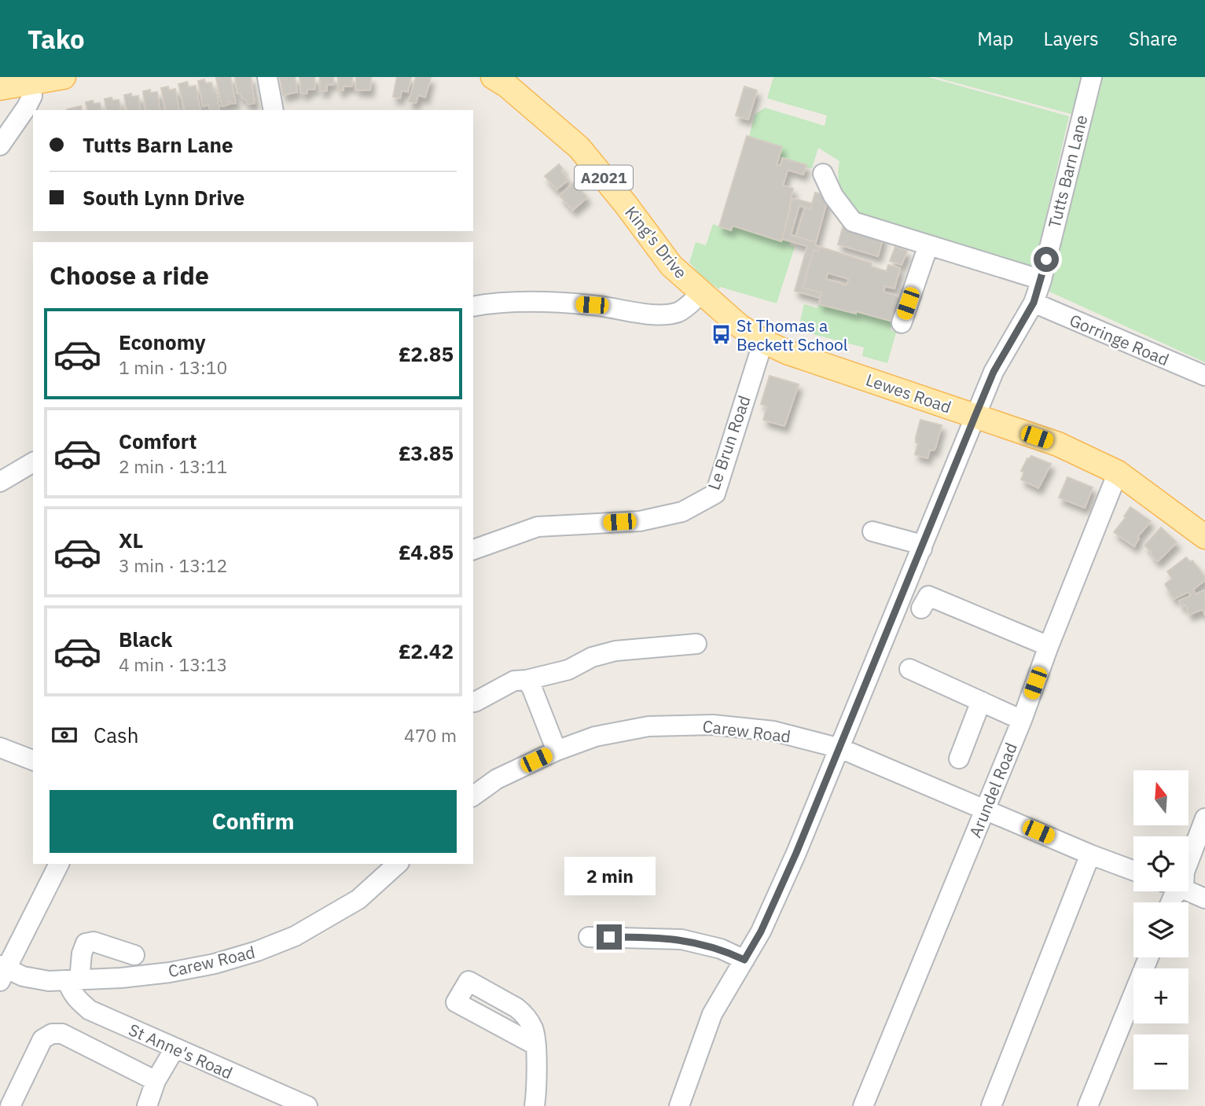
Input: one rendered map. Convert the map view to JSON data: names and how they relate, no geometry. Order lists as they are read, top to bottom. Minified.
{"streets":{"main road":["A2021","King's Drive","Lewes Road"],"street":["Tutts Barn Lane","Gorringe Road","Le Brun Road","Carew Road","Arundel Road","St Anne's Road"]},"crossings":[["Tutts Barn Lane","Gorringe Road"],["Tutts Barn Lane","Lewes Road"],["Tutts Barn Lane","Carew Road"],["King's Drive","Lewes Road"],["Lewes Road","Le Brun Road"],["Lewes Road","Arundel Road"],["Carew Road","Arundel Road"],["Carew Road","St Anne's Road"]],"places":{"bus stop":["St Thomas a Beckett School"]},"north":"top","page":{"header":"Tako","nav":["Map","Layers","Share"],"banner":["Tutts Barn Lane","South Lynn Drive"],"heading":"Choose a ride","list":[{"name":"Economy","note":"1 min · 13:10","value":"£2.85"},{"name":"Comfort","note":"2 min · 13:11","value":"£3.85"},{"name":"XL","note":"3 min · 13:12","value":"£4.85"},{"name":"Black","note":"4 min · 13:13","value":"£2.42"}],"pay":["Cash","470 m"],"map_buttons":["+","−"],"buttons":"Confirm","bubble":"2 min"}}
